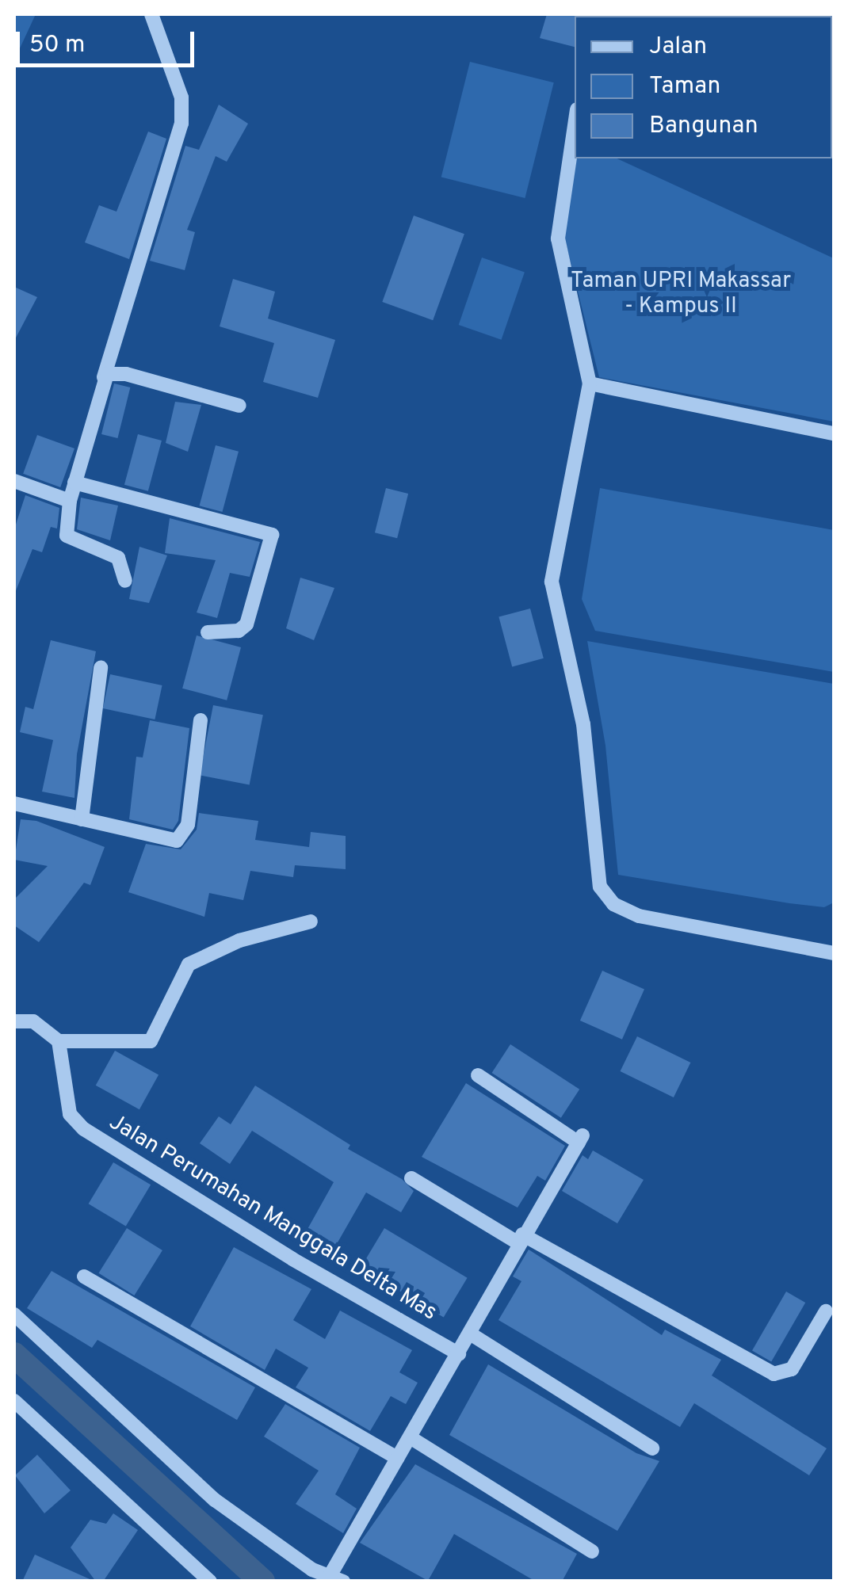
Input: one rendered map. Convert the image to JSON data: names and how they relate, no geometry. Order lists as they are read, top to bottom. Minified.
{"streets":{"street":["Jalan Perumahan Manggala Delta Mas"]},"parks":["Taman UPRI Makassar - Kampus II"],"legend":["Jalan","Taman","Bangunan"],"scale_bar":"50 m"}
